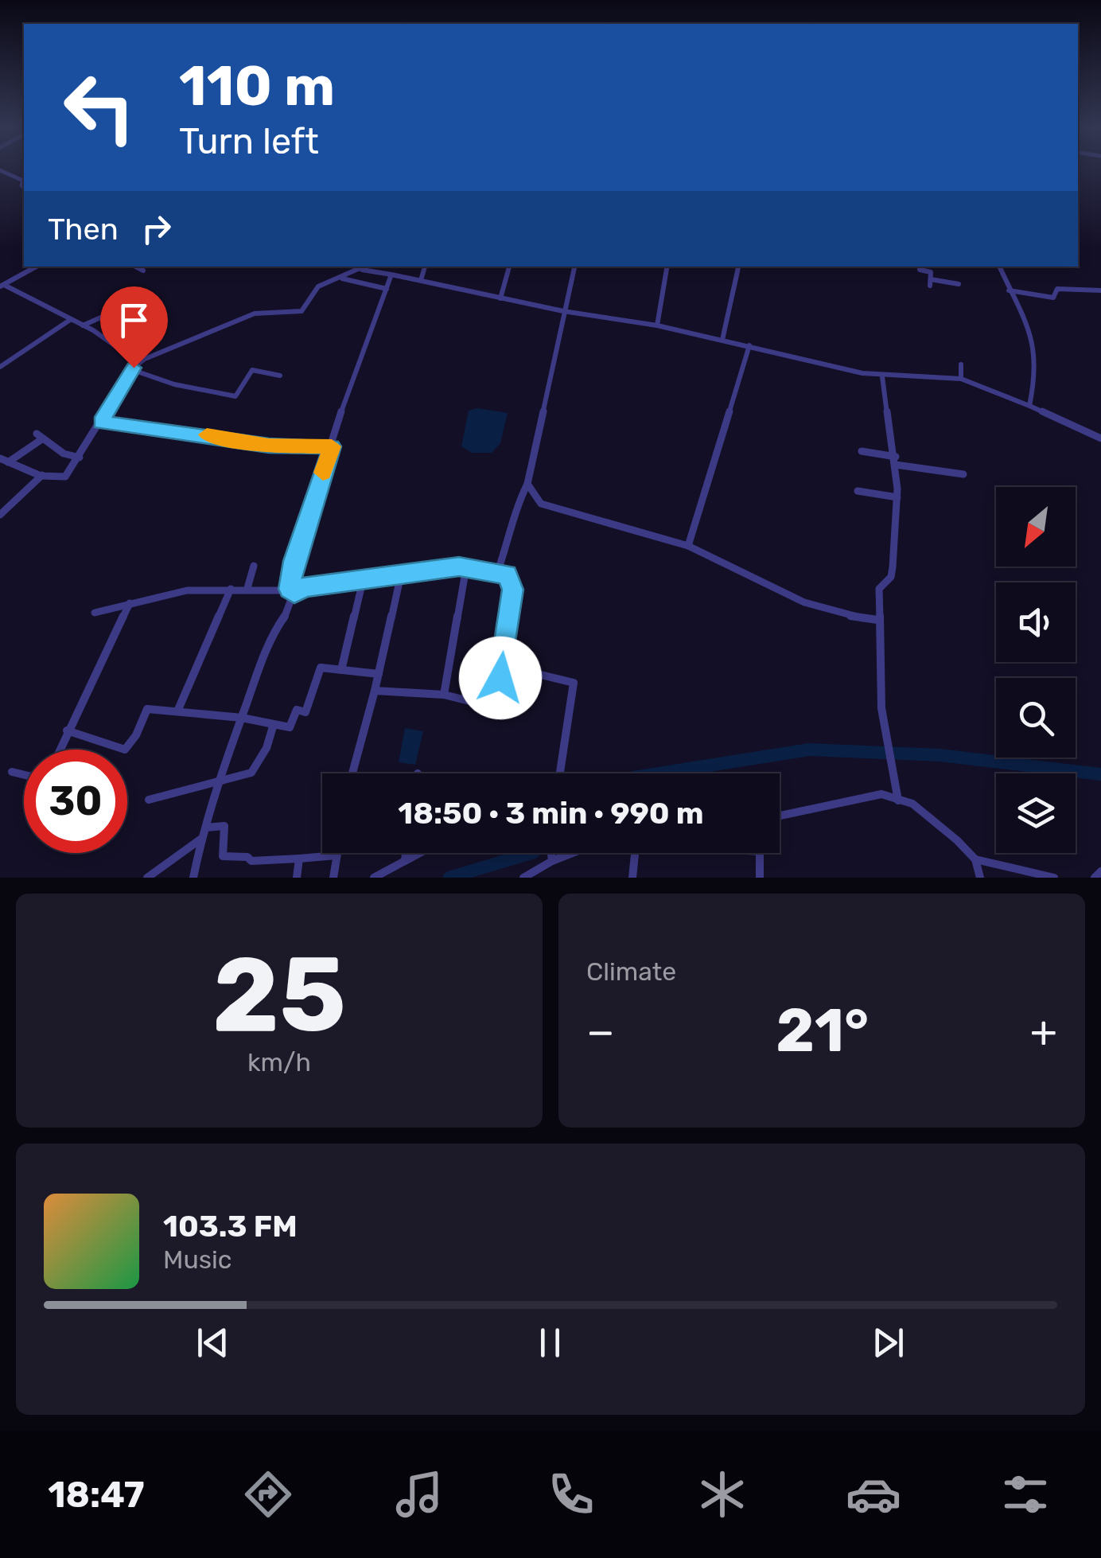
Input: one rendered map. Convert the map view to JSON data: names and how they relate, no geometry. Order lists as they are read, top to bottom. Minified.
{"north":"bottom left","page":{"turn":["110 m","Turn left"],"then":"Then","limit":"30","trip":"18:50 · 3 min · 990 m","tile":[["25","km/h"],"Climate"],"heat":["−","21°","+"],"song":["103.3 FM","Music"],"tabs":"18:47"}}
